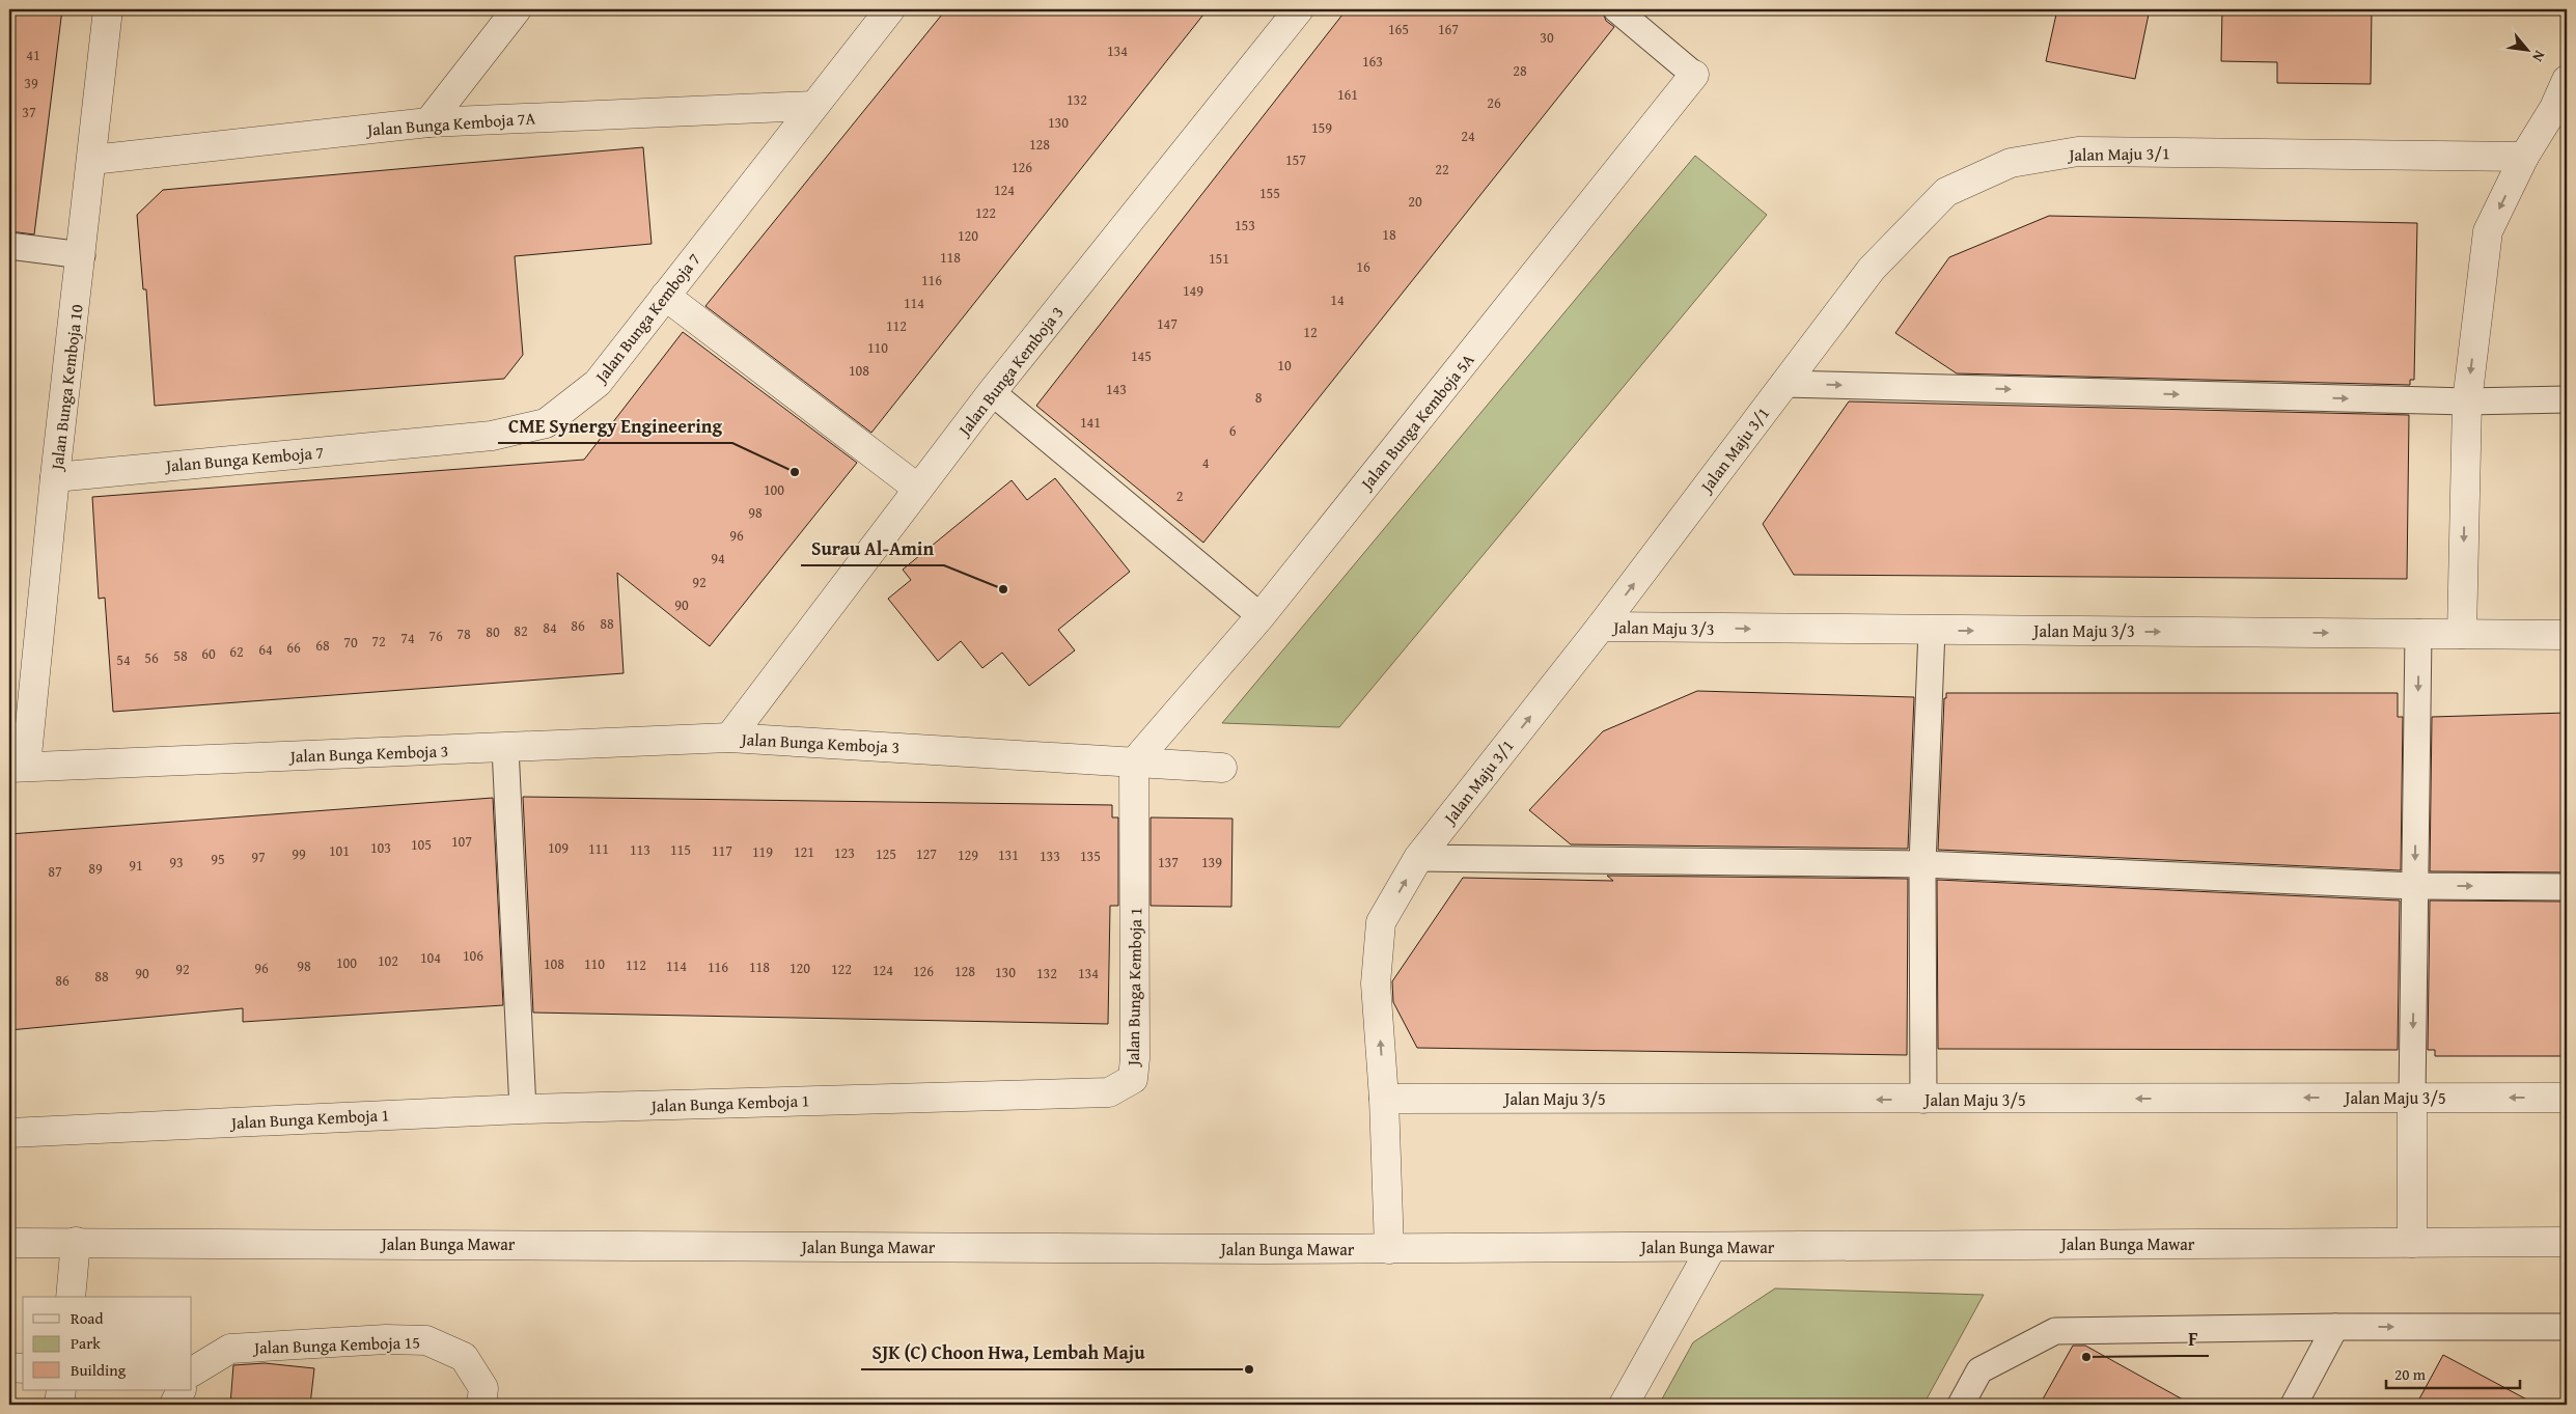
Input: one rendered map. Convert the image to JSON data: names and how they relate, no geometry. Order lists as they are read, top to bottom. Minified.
{"streets":{"street":["Jalan Bunga Kemboja 7A","Jalan Maju 3/1","Jalan Bunga Kemboja 7","Jalan Bunga Kemboja 3","Jalan Bunga Kemboja 10","Jalan Bunga Kemboja 5A","Jalan Maju 3/3","Jalan Bunga Kemboja 1","Jalan Maju 3/5","Jalan Bunga Mawar","Jalan Bunga Kemboja 15"]},"crossings":[["Jalan Bunga Kemboja 7A","Jalan Bunga Kemboja 7"],["Jalan Bunga Kemboja 7A","Jalan Bunga Kemboja 10"],["Jalan Maju 3/1","Jalan Maju 3/3"],["Jalan Maju 3/1","Jalan Maju 3/5"],["Jalan Maju 3/1","Jalan Bunga Mawar"],["Jalan Bunga Kemboja 7","Jalan Bunga Kemboja 10"],["Jalan Bunga Kemboja 3","Jalan Bunga Kemboja 10"],["Jalan Bunga Kemboja 3","Jalan Bunga Kemboja 5A"],["Jalan Bunga Kemboja 3","Jalan Bunga Kemboja 1"],["Jalan Bunga Kemboja 5A","Jalan Bunga Kemboja 1"]],"one_way":["Jalan Maju 3/1","Jalan Maju 3/3","Jalan Maju 3/5"],"places":["CME Synergy Engineering","Surau Al-Amin","F","SJK (C) Choon Hwa, Lembah Maju"],"house_numbers":["165","167","30","134","41","163","28","39","161","132","26","37","130","159","24","128","157","126","22","124","155","20","122","153","18","120","118","151","16","116","149","14","114","147","112","12","110","145","10","108","143","8","141","6","4","100","2","98","96","94","92","90","88","86","84","82","80","78","76","74","72","70","68","66","64","62","60","58","56","54","107","105","103","109","111","113","115","101","117","119","121","123","99","125","127","129","131","133","135","97","95","93","137","139","91","89","87","106","104","102","100","108","110","112","98","114","116","118","96","120","92","122","124","126","128","130","90","132","134","88","86"],"legend":["Road","Park","Building"],"scale_bar":"20 m","north":"bottom right"}
